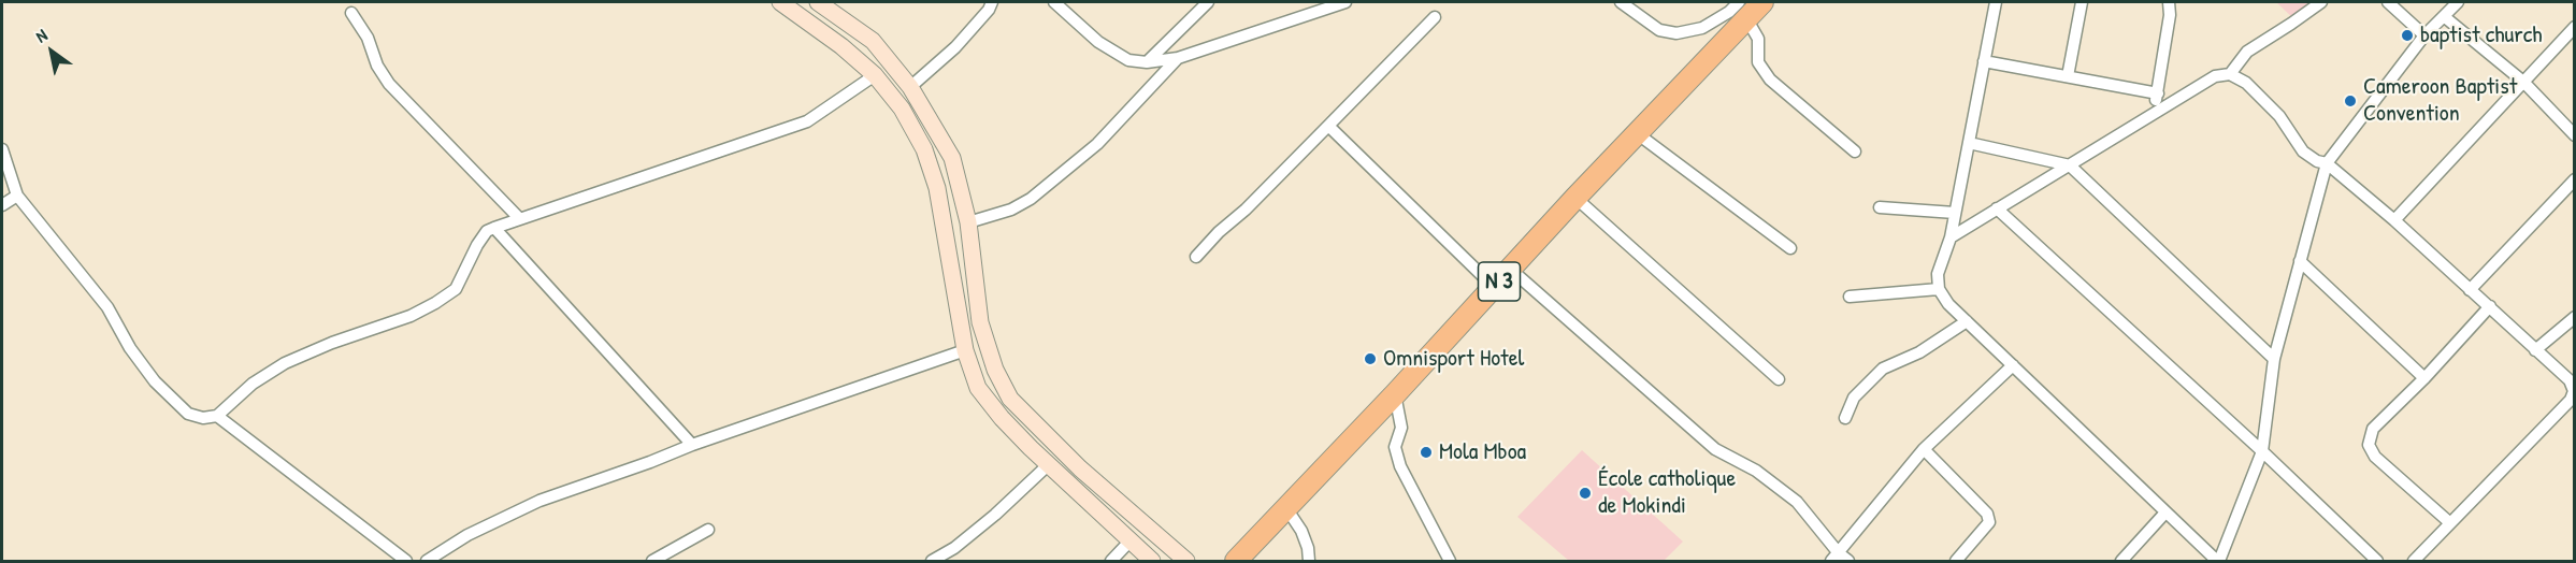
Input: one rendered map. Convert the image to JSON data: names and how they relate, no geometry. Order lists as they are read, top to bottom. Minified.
{"streets":{"highway":["N 3"]},"places":["baptist church","Cameroon Baptist Convention","Omnisport Hotel","Mola Mboa","École catholique de Mokindi"],"north":"top left"}
